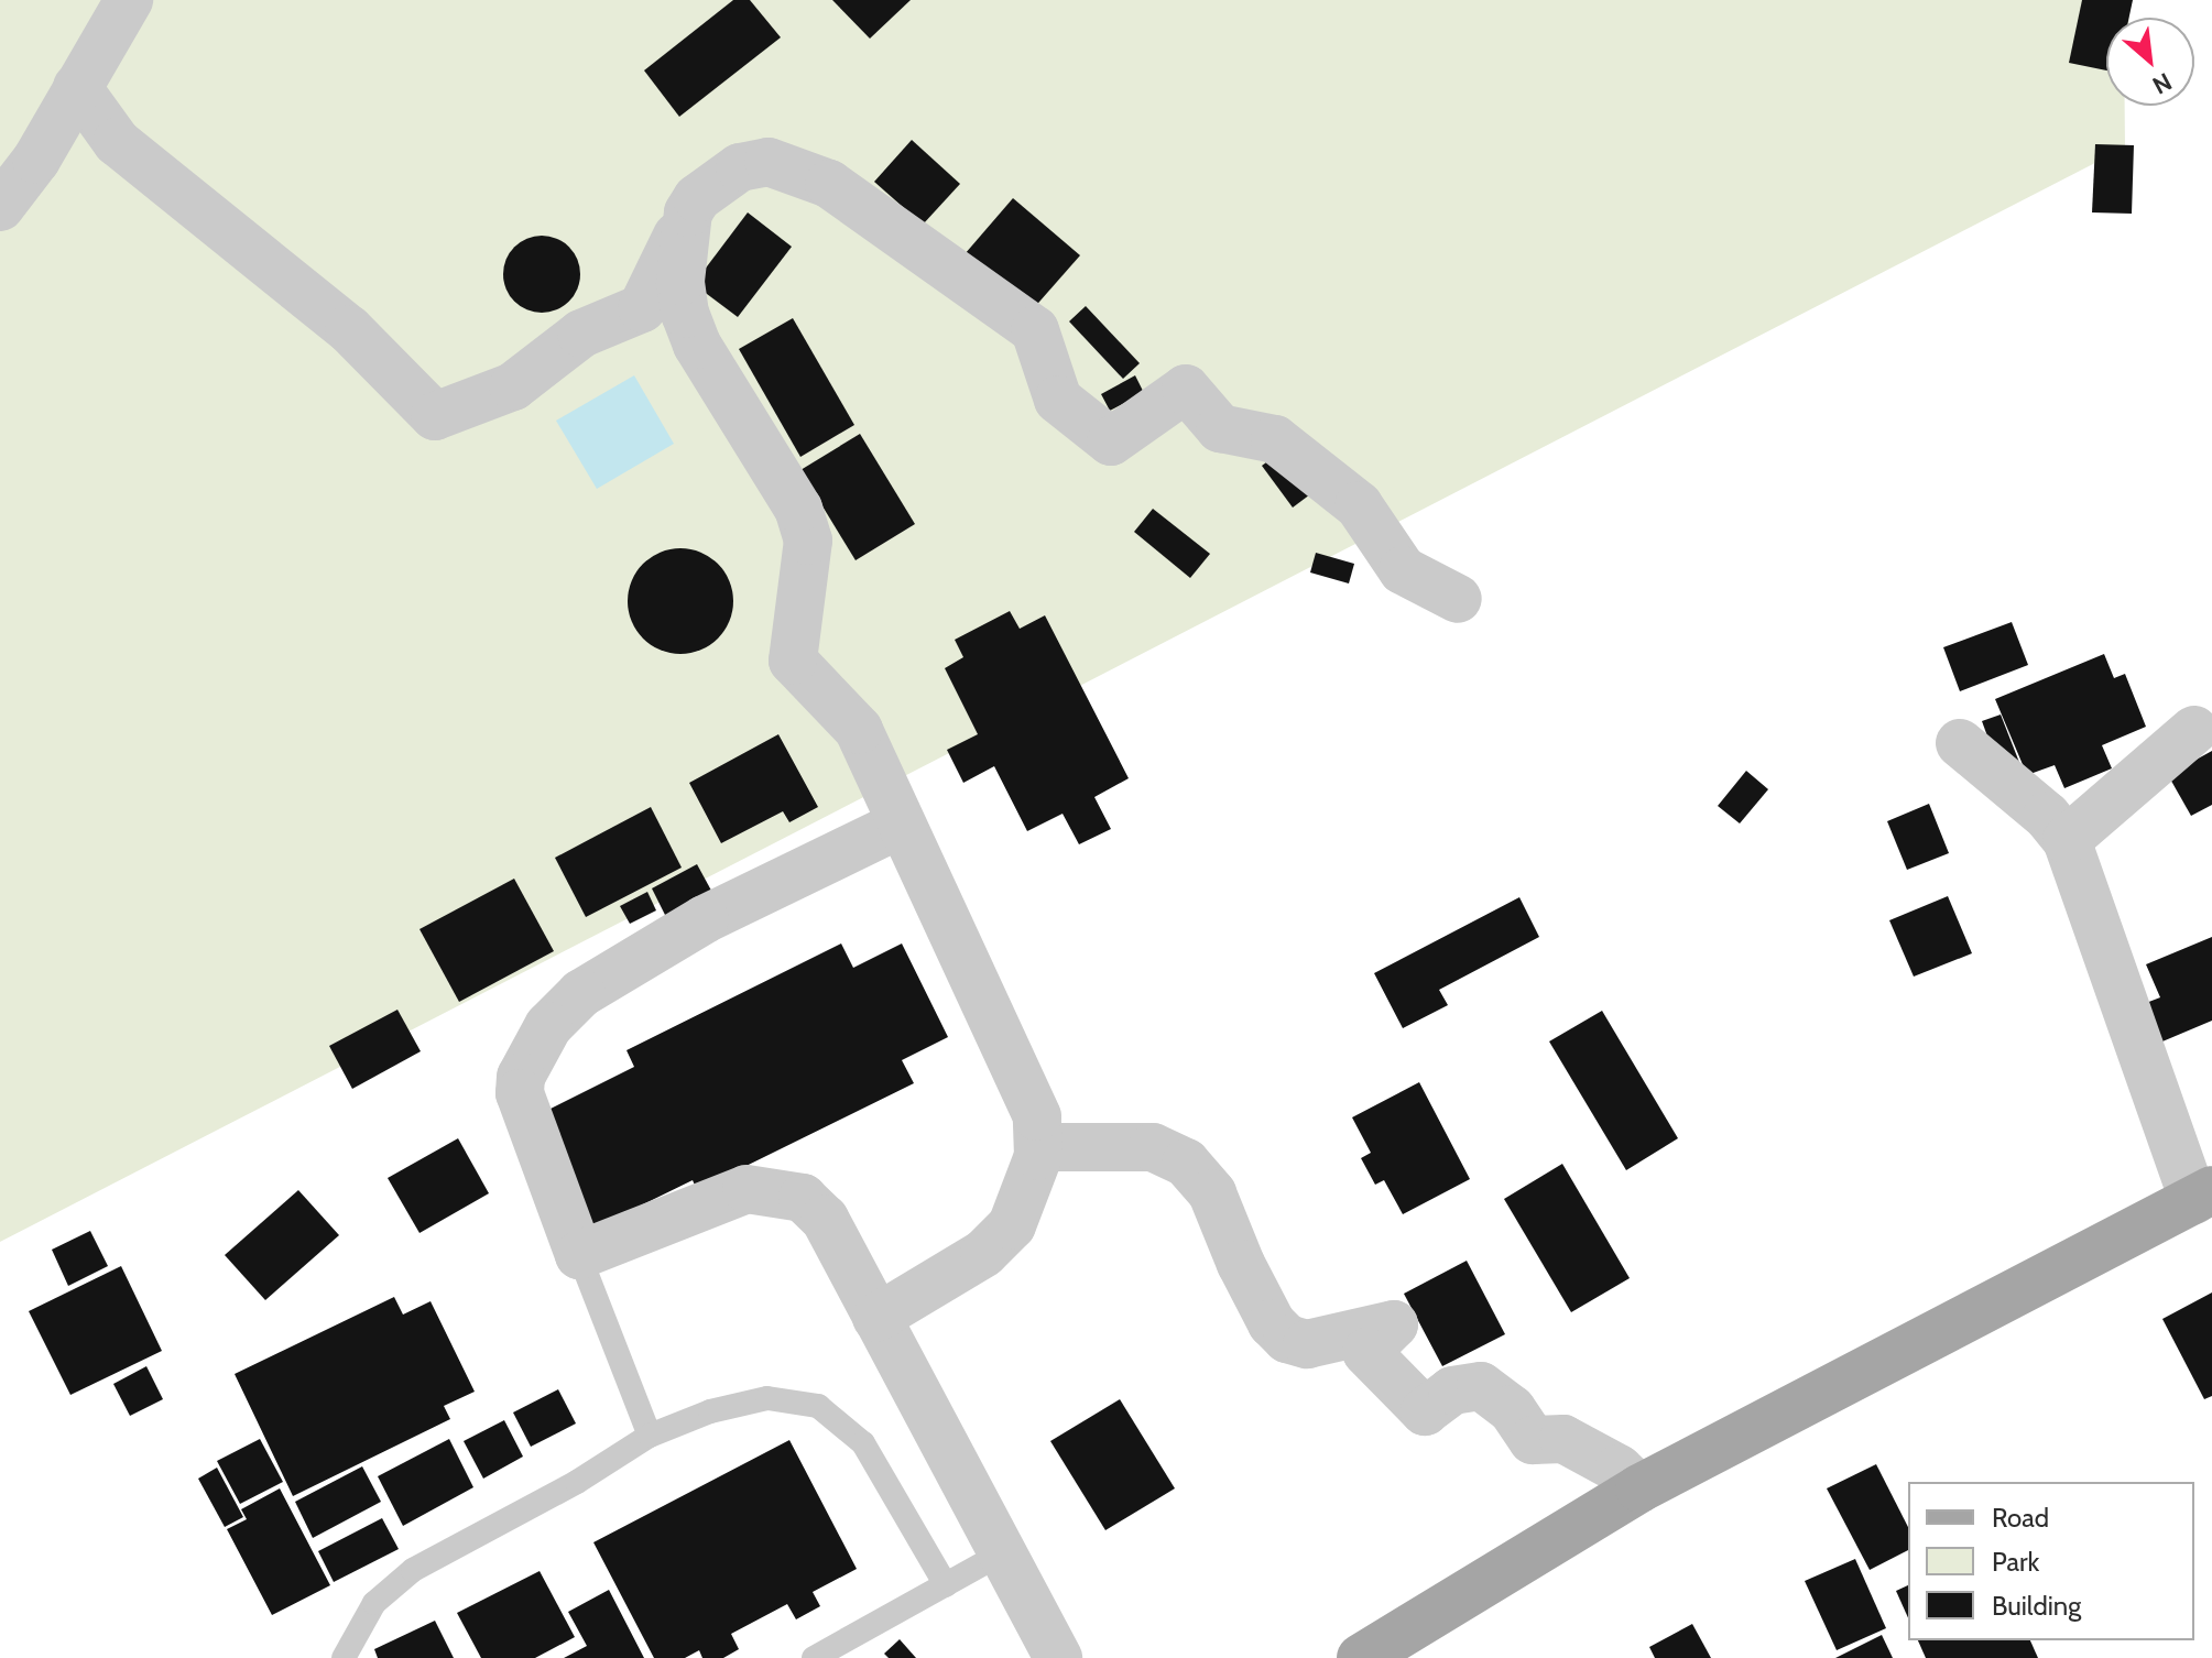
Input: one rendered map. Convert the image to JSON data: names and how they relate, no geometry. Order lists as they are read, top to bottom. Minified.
{"legend":["Road","Park","Building"],"north":"bottom right"}
